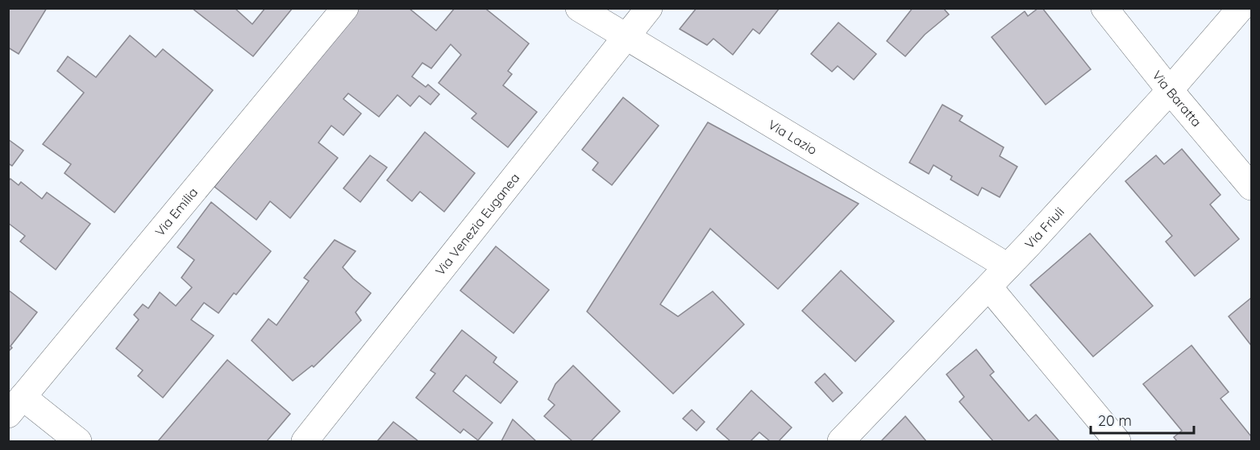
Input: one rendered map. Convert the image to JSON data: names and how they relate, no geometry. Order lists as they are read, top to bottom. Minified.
{"streets":{"street":["Via Baratta","Via Lazio","Via Emilia","Via Venezia Euganea","Via Friuli"]},"crossings":[["Via Baratta","Via Friuli"],["Via Lazio","Via Venezia Euganea"],["Via Lazio","Via Friuli"]],"scale_bar":"20 m"}
